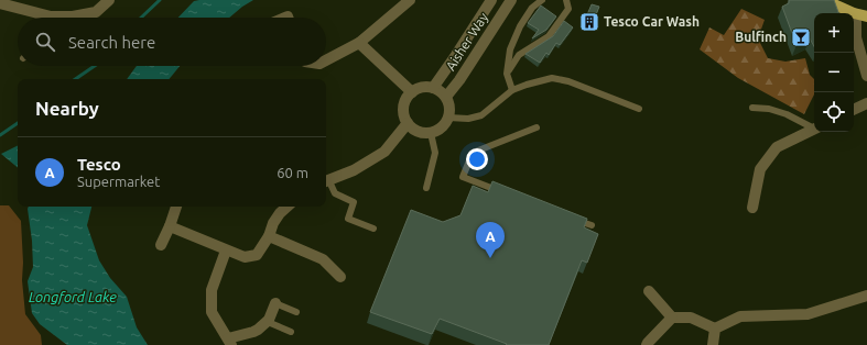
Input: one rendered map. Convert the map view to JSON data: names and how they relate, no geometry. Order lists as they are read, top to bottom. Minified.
{"streets":{"street":["Aisher Way"]},"water":["Longford Lake"],"places":{"building":["Tesco Car Wash"],"bar":["Bulfinch"]},"page":{"map_buttons":["+","−"],"search":"Search here","heading":"Nearby","list":[{"mark":"A","name":"Tesco","note":"Supermarket","value":"60 m"}],"pins":"A"}}
